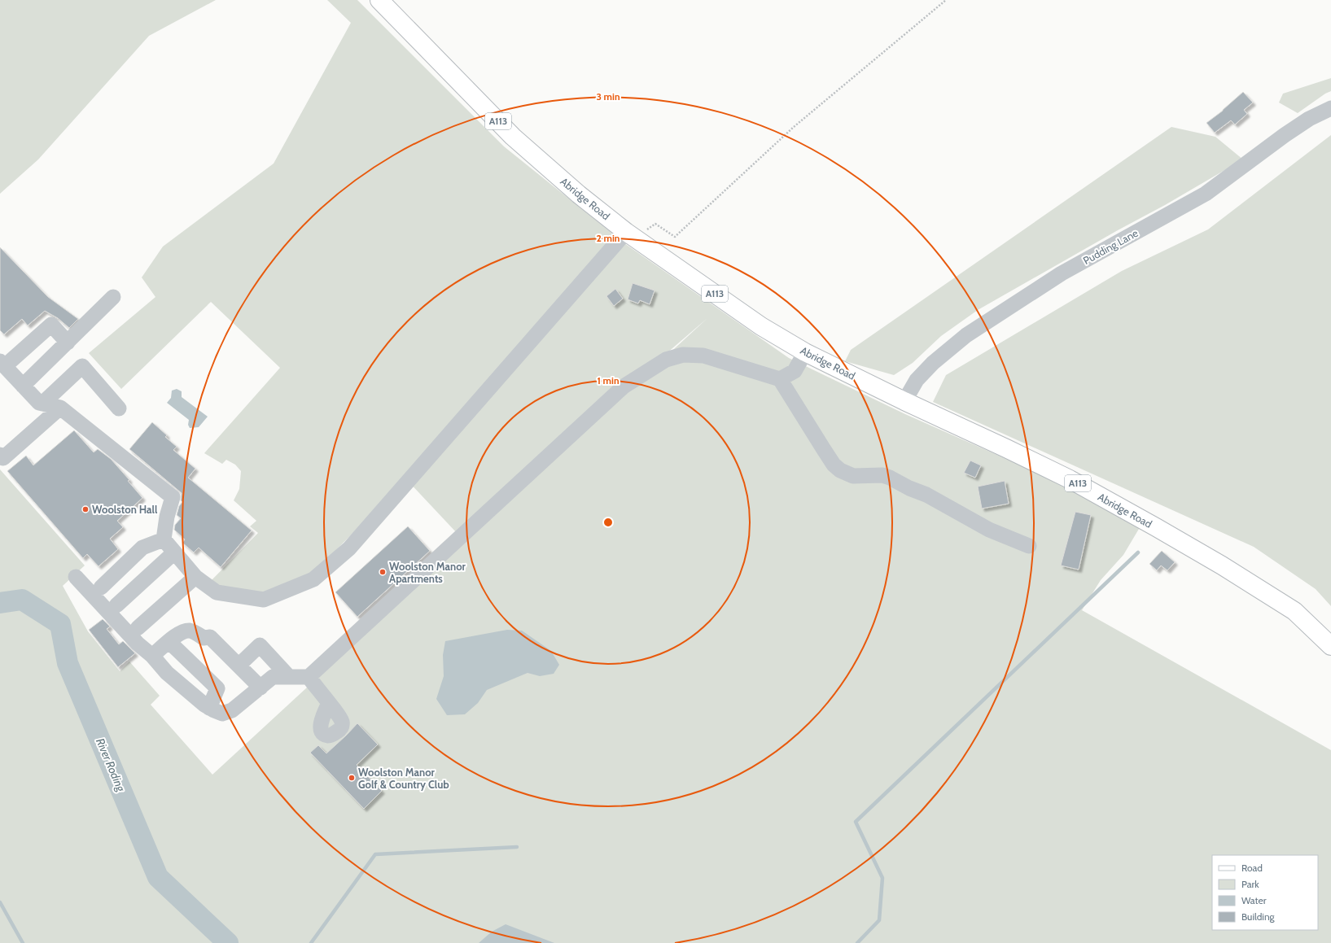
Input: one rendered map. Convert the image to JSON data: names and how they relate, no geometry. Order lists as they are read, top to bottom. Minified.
{"streets":{"main road":["A113","Abridge Road"],"street":["Pudding Lane"]},"crossings":[["Abridge Road","Pudding Lane"]],"water":["River Roding"],"places":["Woolston Hall","Woolston Manor Apartments","Woolston Manor Golf & Country Club"],"legend":["Road","Park","Water","Building"],"rings":["3 min","2 min","1 min"]}
